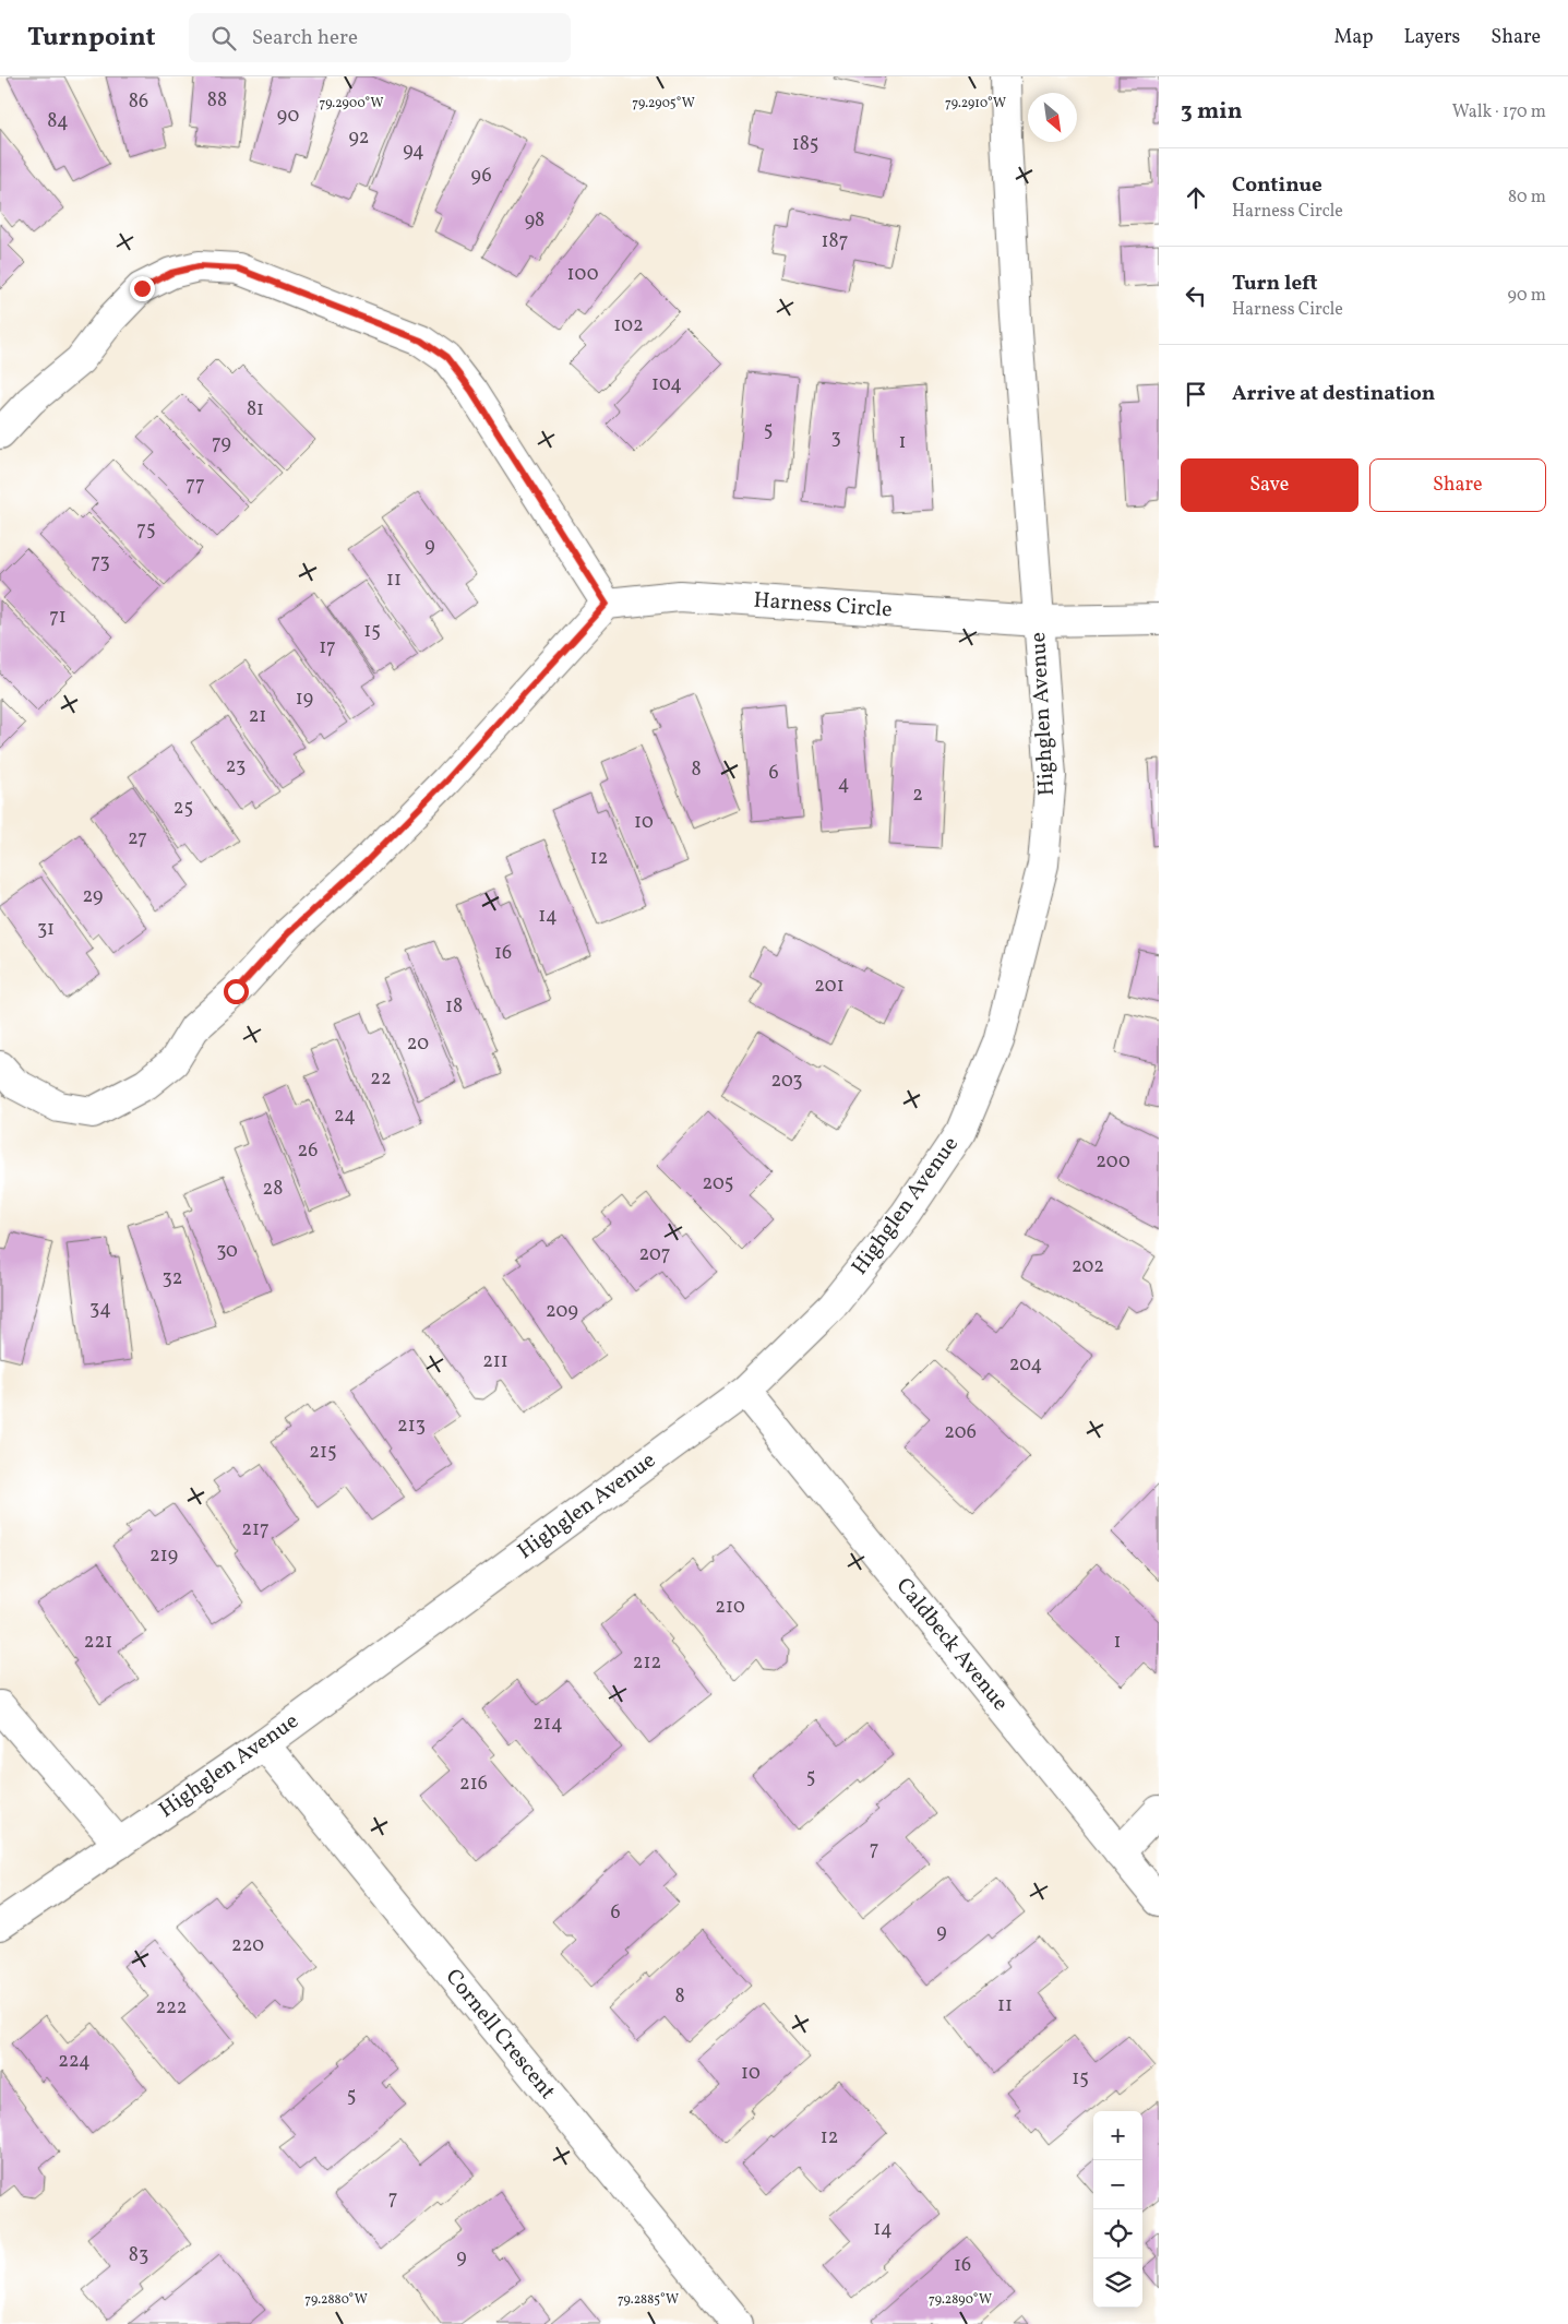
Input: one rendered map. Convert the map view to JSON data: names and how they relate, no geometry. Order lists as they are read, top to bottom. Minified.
{"streets":{"street":["Harness Circle","Highglen Avenue","Caldbeck Avenue","Cornell Crescent"]},"crossings":[["Harness Circle","Highglen Avenue"],["Highglen Avenue","Caldbeck Avenue"],["Highglen Avenue","Cornell Crescent"]],"house_numbers":["88","86","90","84","92","185","94","96","98","187","100","102","104","81","5","3","1","79","77","75","9","73","11","71","15","17","19","21","23","8","6","4","2","25","10","27","12","29","14","31","16","201","18","20","22","203","24","26","200","205","28","30","207","202","32","34","209","211","204","213","206","215","217","219","210","221","1","212","214","5","216","7","6","9","220","8","11","222","224","10","15","5","12","7","14","83","9","16"],"north":"bottom right","page":{"header":"Turnpoint","search":"Search here","nav":["Map","Layers","Share"],"heading":["3 min","Walk · 170 m"],"list":[["Continue","Harness Circle","80 m"],["Turn left","Harness Circle","90 m"],"Arrive at destination"],"buttons":["Save","Share"],"map_buttons":["+","−"]},"coordinates":["79.2900°W","79.2905°W","79.2910°W","79.2880°W","79.2885°W","79.2890°W"]}
